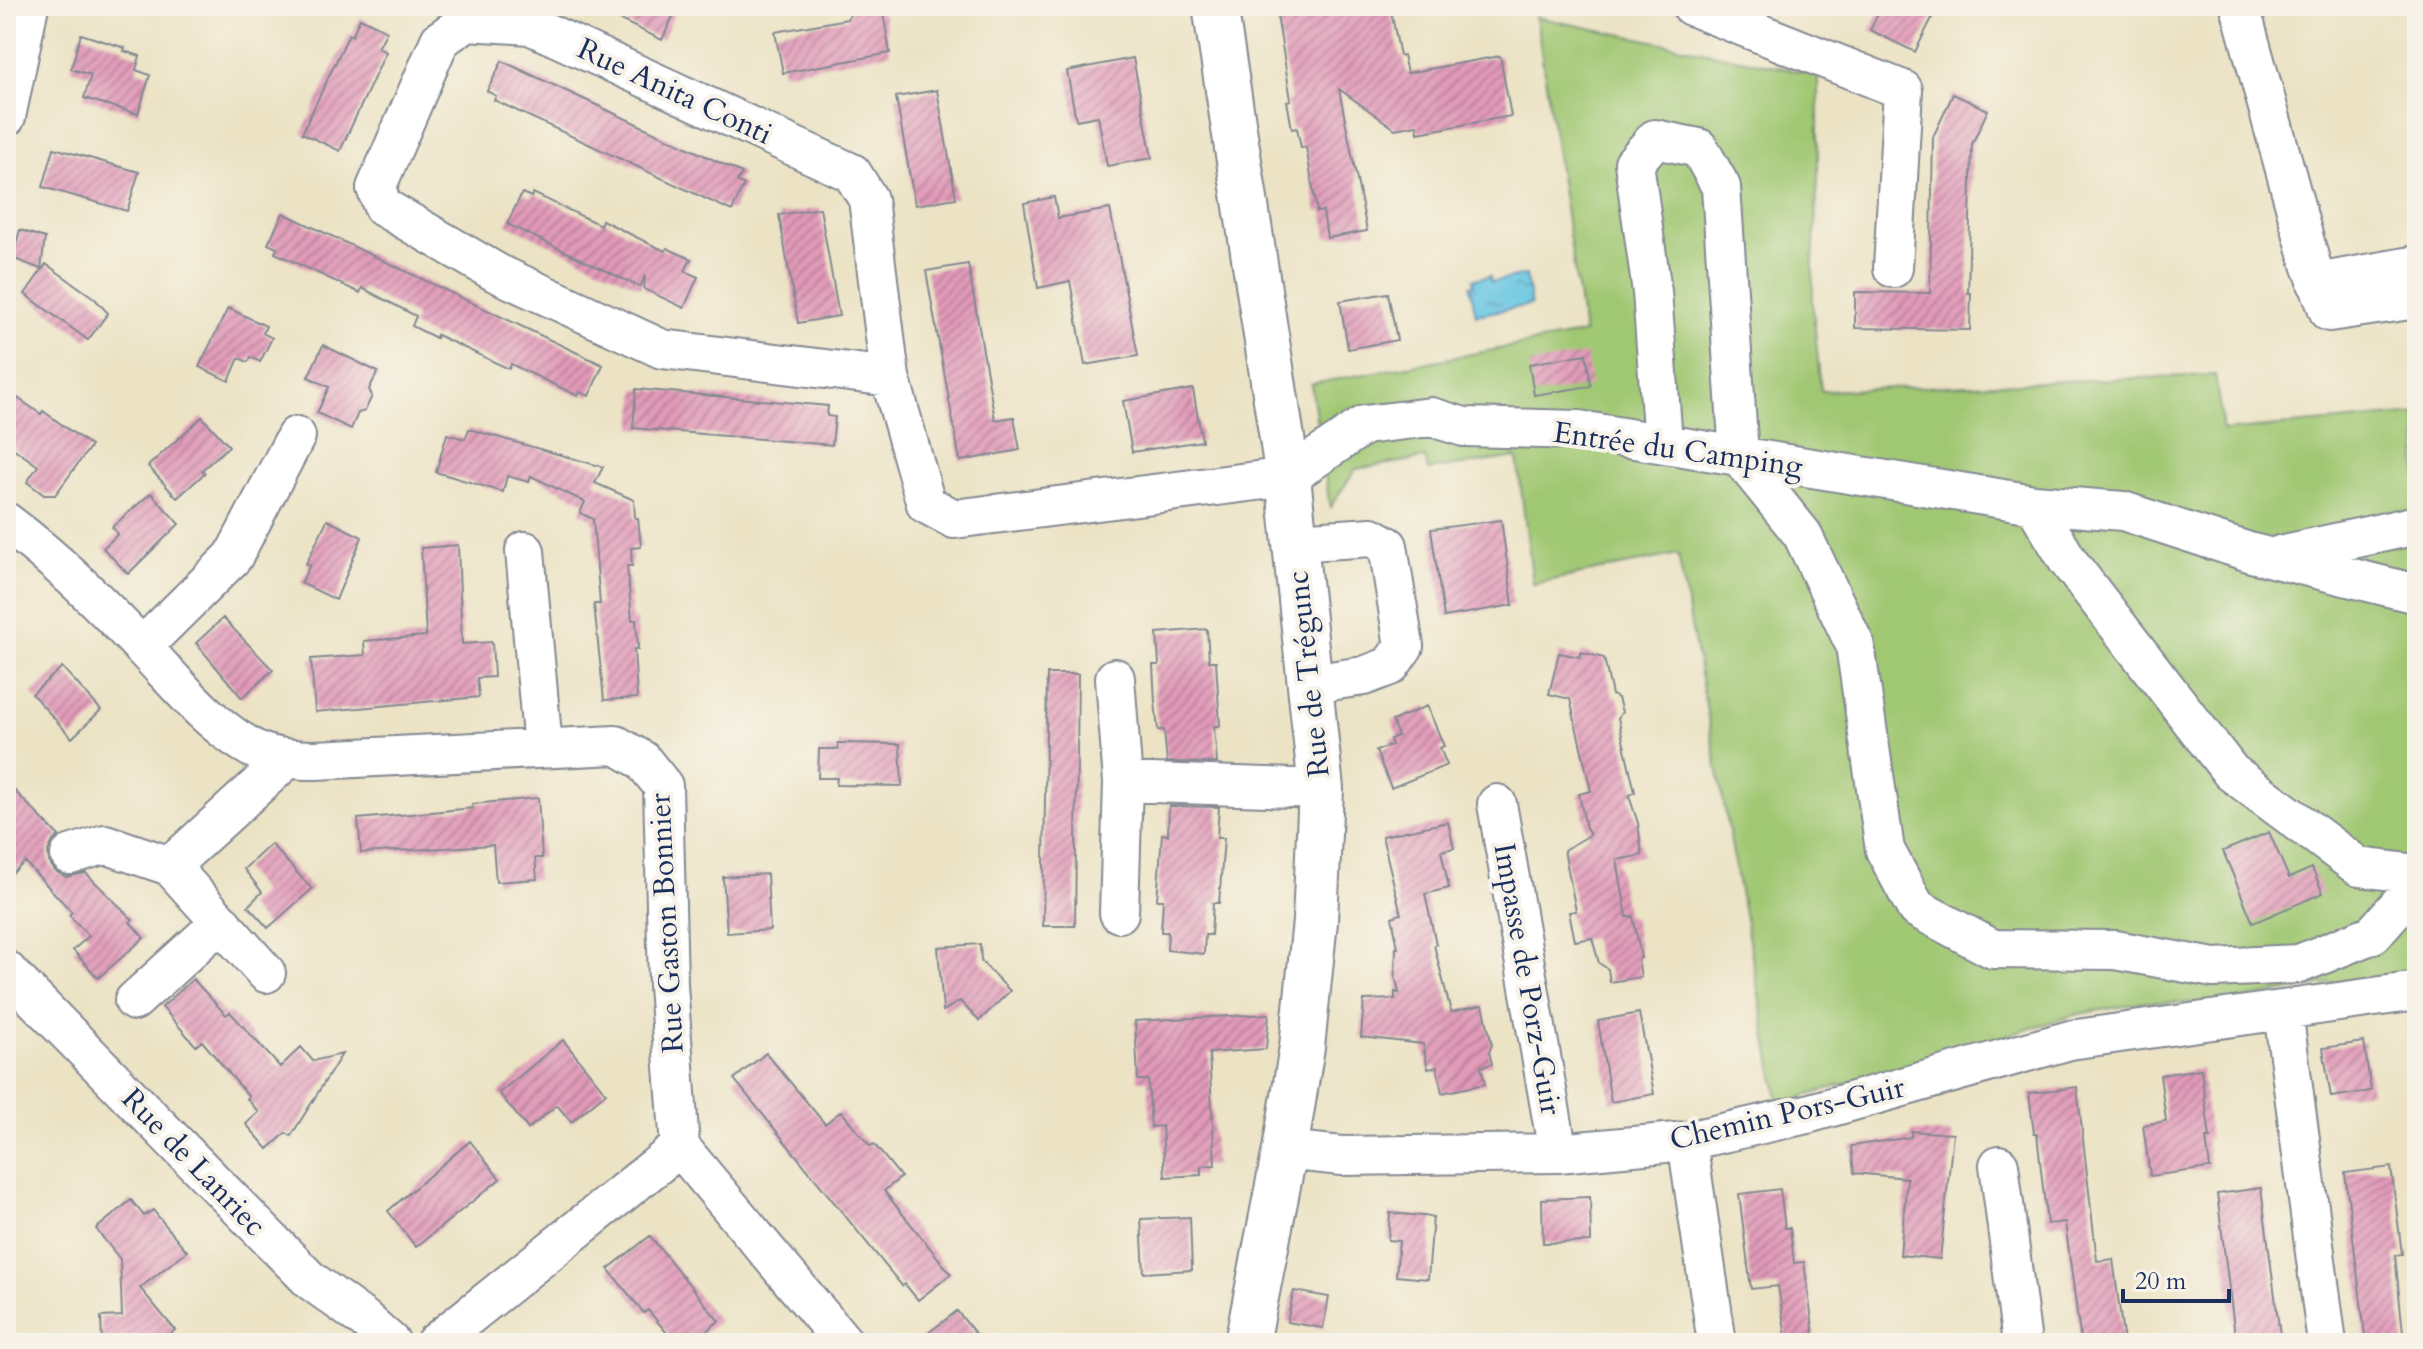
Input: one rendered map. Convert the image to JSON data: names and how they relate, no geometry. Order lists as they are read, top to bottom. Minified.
{"streets":{"main road":["Rue de Trégunc"],"street":["Rue Anita Conti","Entrée du Camping","Rue Gaston Bonnier","Impasse de Porz-Guir","Chemin Pors-Guir","Rue de Lanriec"]},"crossings":[["Rue Anita Conti","Entrée du Camping"],["Rue Anita Conti","Rue de Trégunc"],["Entrée du Camping","Rue de Trégunc"],["Rue de Trégunc","Chemin Pors-Guir"],["Impasse de Porz-Guir","Chemin Pors-Guir"]],"scale_bar":"20 m"}
